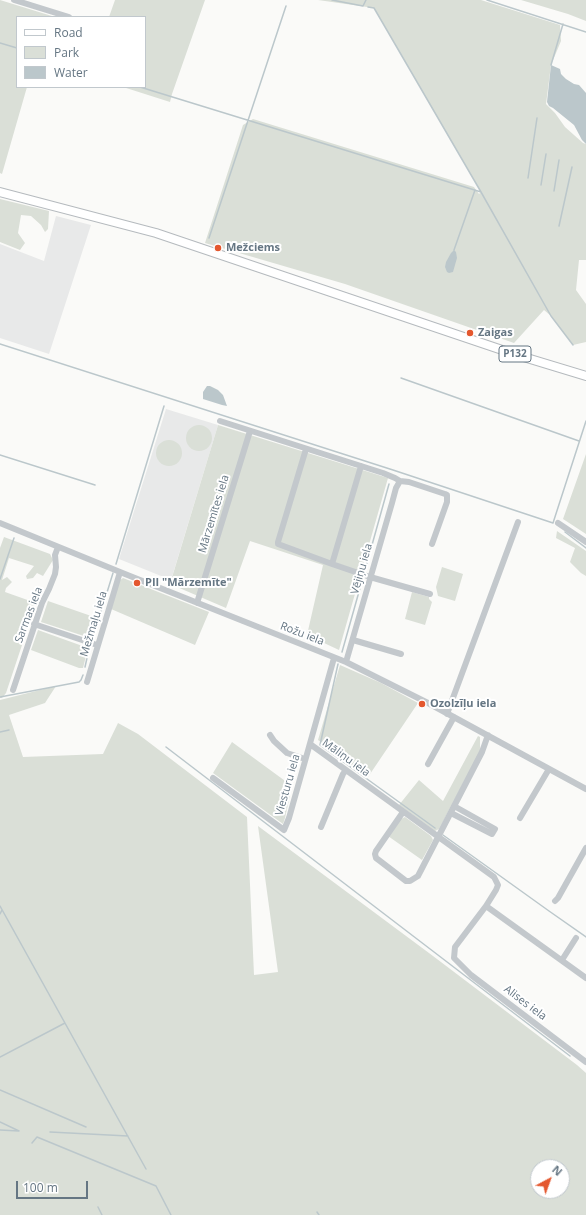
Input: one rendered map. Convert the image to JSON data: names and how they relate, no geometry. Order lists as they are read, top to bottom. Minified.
{"streets":{"main road":["P132"],"street":["Mārzemītes iela","Vējiņu iela","Sarmas iela","Mežmaļu iela","Rožu iela","Māliņu iela","Viesturu iela","Alises iela"]},"crossings":[["Mārzemītes iela","Rožu iela"],["Vējiņu iela","Rožu iela"],["Sarmas iela","Rožu iela"],["Mežmaļu iela","Rožu iela"],["Rožu iela","Māliņu iela"],["Māliņu iela","Viesturu iela"],["Māliņu iela","Alises iela"]],"places":["Mežciems","Zaigas","PII \"Mārzemīte\"","Ozolzīļu iela"],"legend":["Road","Park","Water"],"scale_bar":"100 m","north":"top right"}
